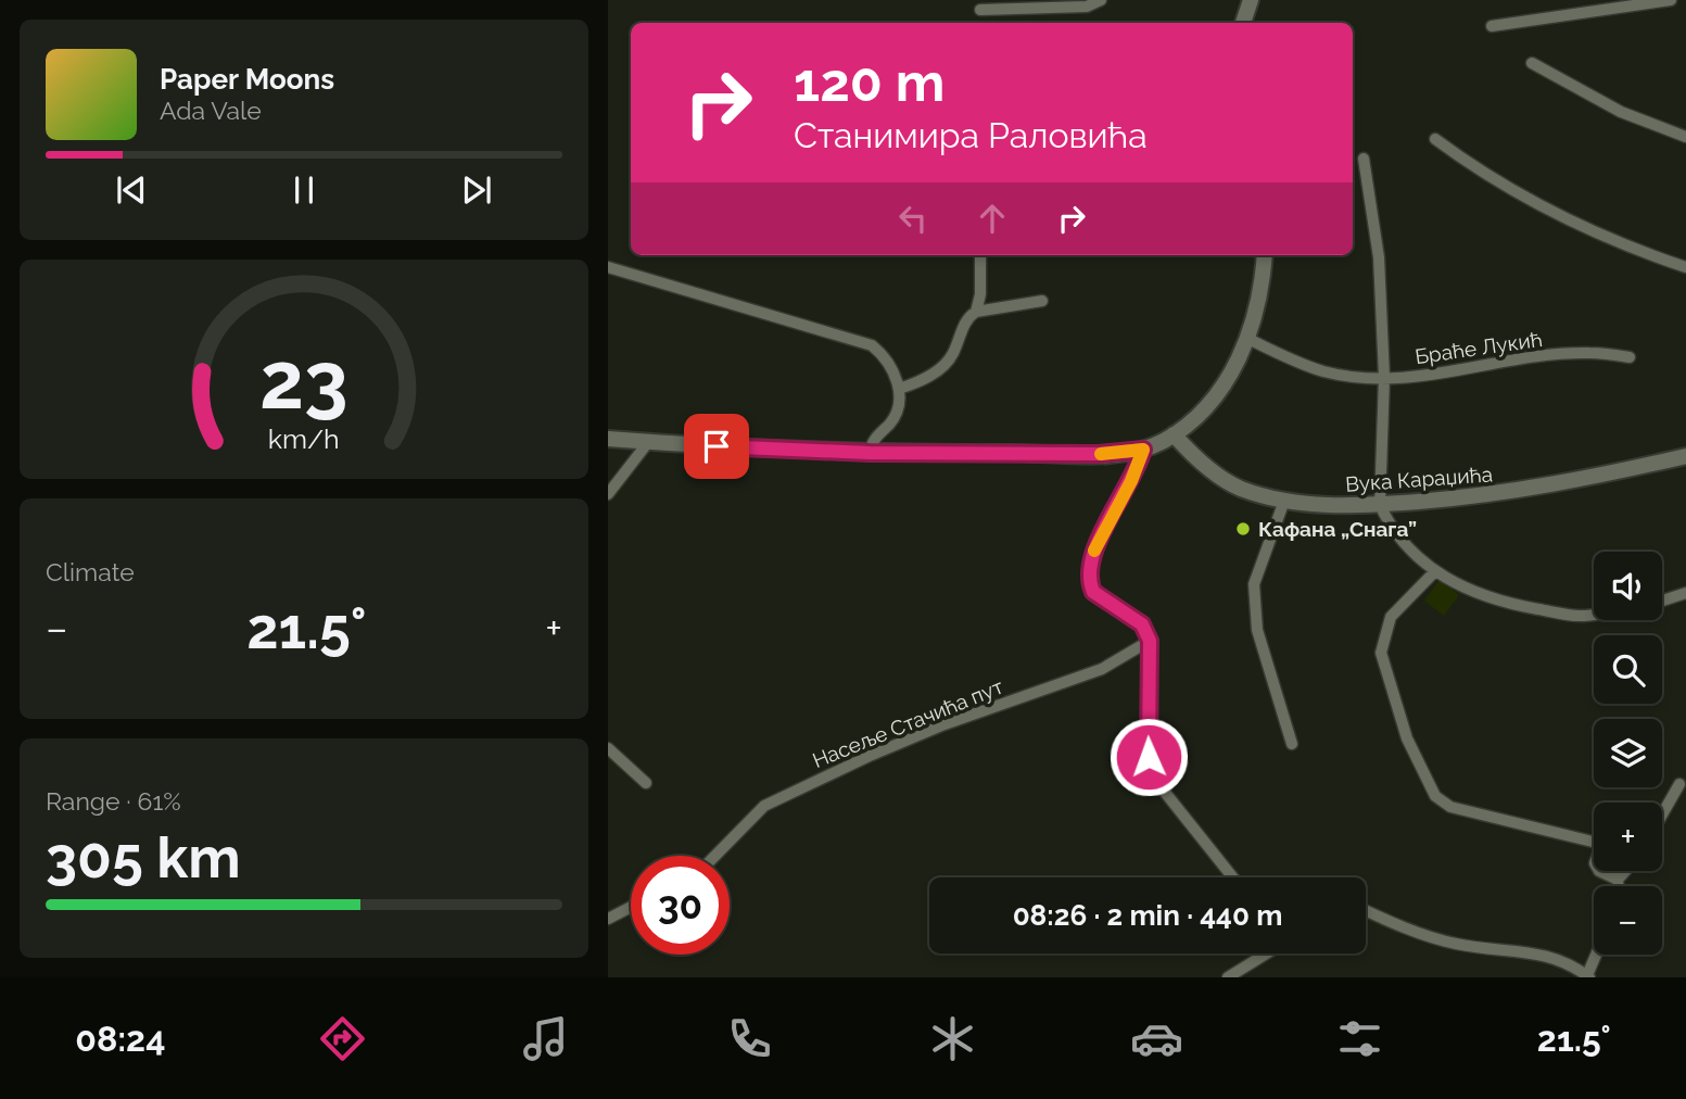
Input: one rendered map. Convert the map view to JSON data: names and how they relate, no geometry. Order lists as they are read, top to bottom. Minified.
{"streets":{"street":["Браће Лукић","Вука Караџића","Насеље Стачића пут"]},"places":["Кафана „Снага”"],"page":{"turn":["120 m","Станимира Раловића"],"song":["Paper Moons","Ada Vale"],"tile":["Climate",["Range · 61%","305 km"]],"map_buttons":["+","−"],"heat":["−","21.5°","+"],"limit":"30","trip":"08:26 · 2 min · 440 m","tabs":["08:24","21.5°"],"gauge":["23","km/h"]}}
